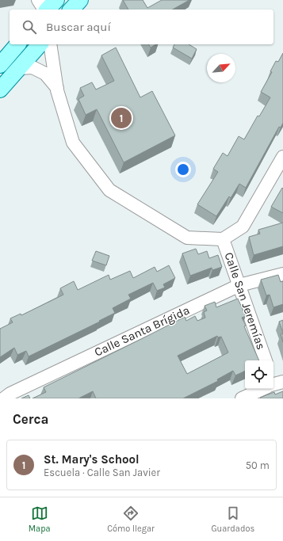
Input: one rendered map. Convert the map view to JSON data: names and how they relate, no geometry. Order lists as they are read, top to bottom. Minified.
{"streets":{"street":["Calle San Jeremías","Calle Santa Brígida"]},"crossings":[["Calle San Jeremías","Calle Santa Brígida"]],"north":"top right","page":{"search":"Buscar aquí","pins":"1","heading":"Cerca","list":[{"mark":"1","name":"St. Mary's School","note":"Escuela · Calle San Javier","value":"50 m"}],"nav":["Mapa","Cómo llegar","Guardados"]}}
